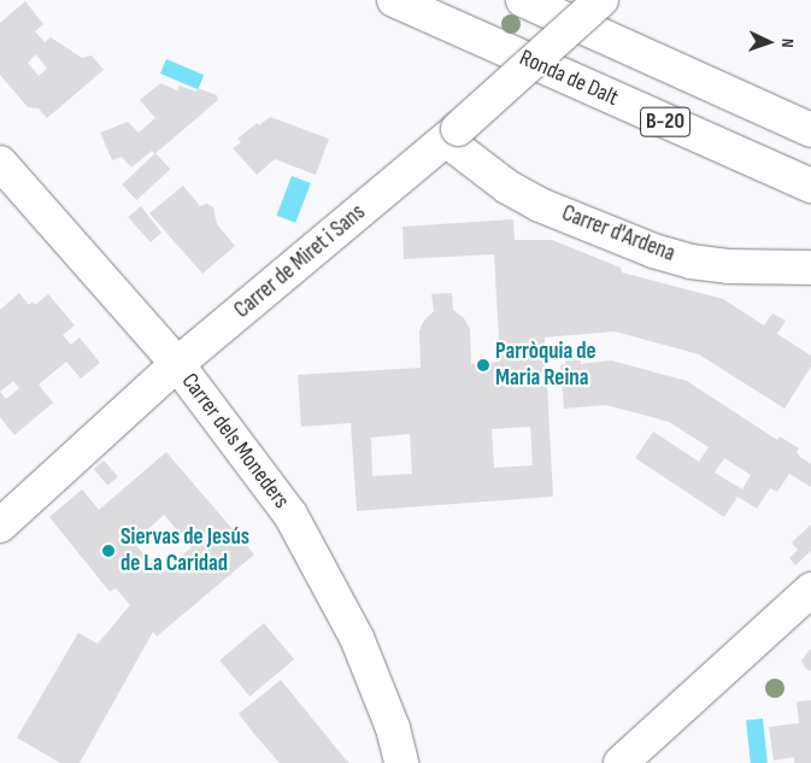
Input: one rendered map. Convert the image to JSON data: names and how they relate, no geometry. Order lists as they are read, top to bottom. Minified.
{"streets":{"main road":["Ronda de Dalt","B-20","Carrer d'Ardena","Carrer de Miret i Sans","Carrer dels Moneders"]},"crossings":[["Carrer d'Ardena","Carrer de Miret i Sans"],["Carrer de Miret i Sans","Carrer dels Moneders"]],"places":["Parròquia de Maria Reina","Siervas de Jesús de La Caridad"],"north":"right"}
